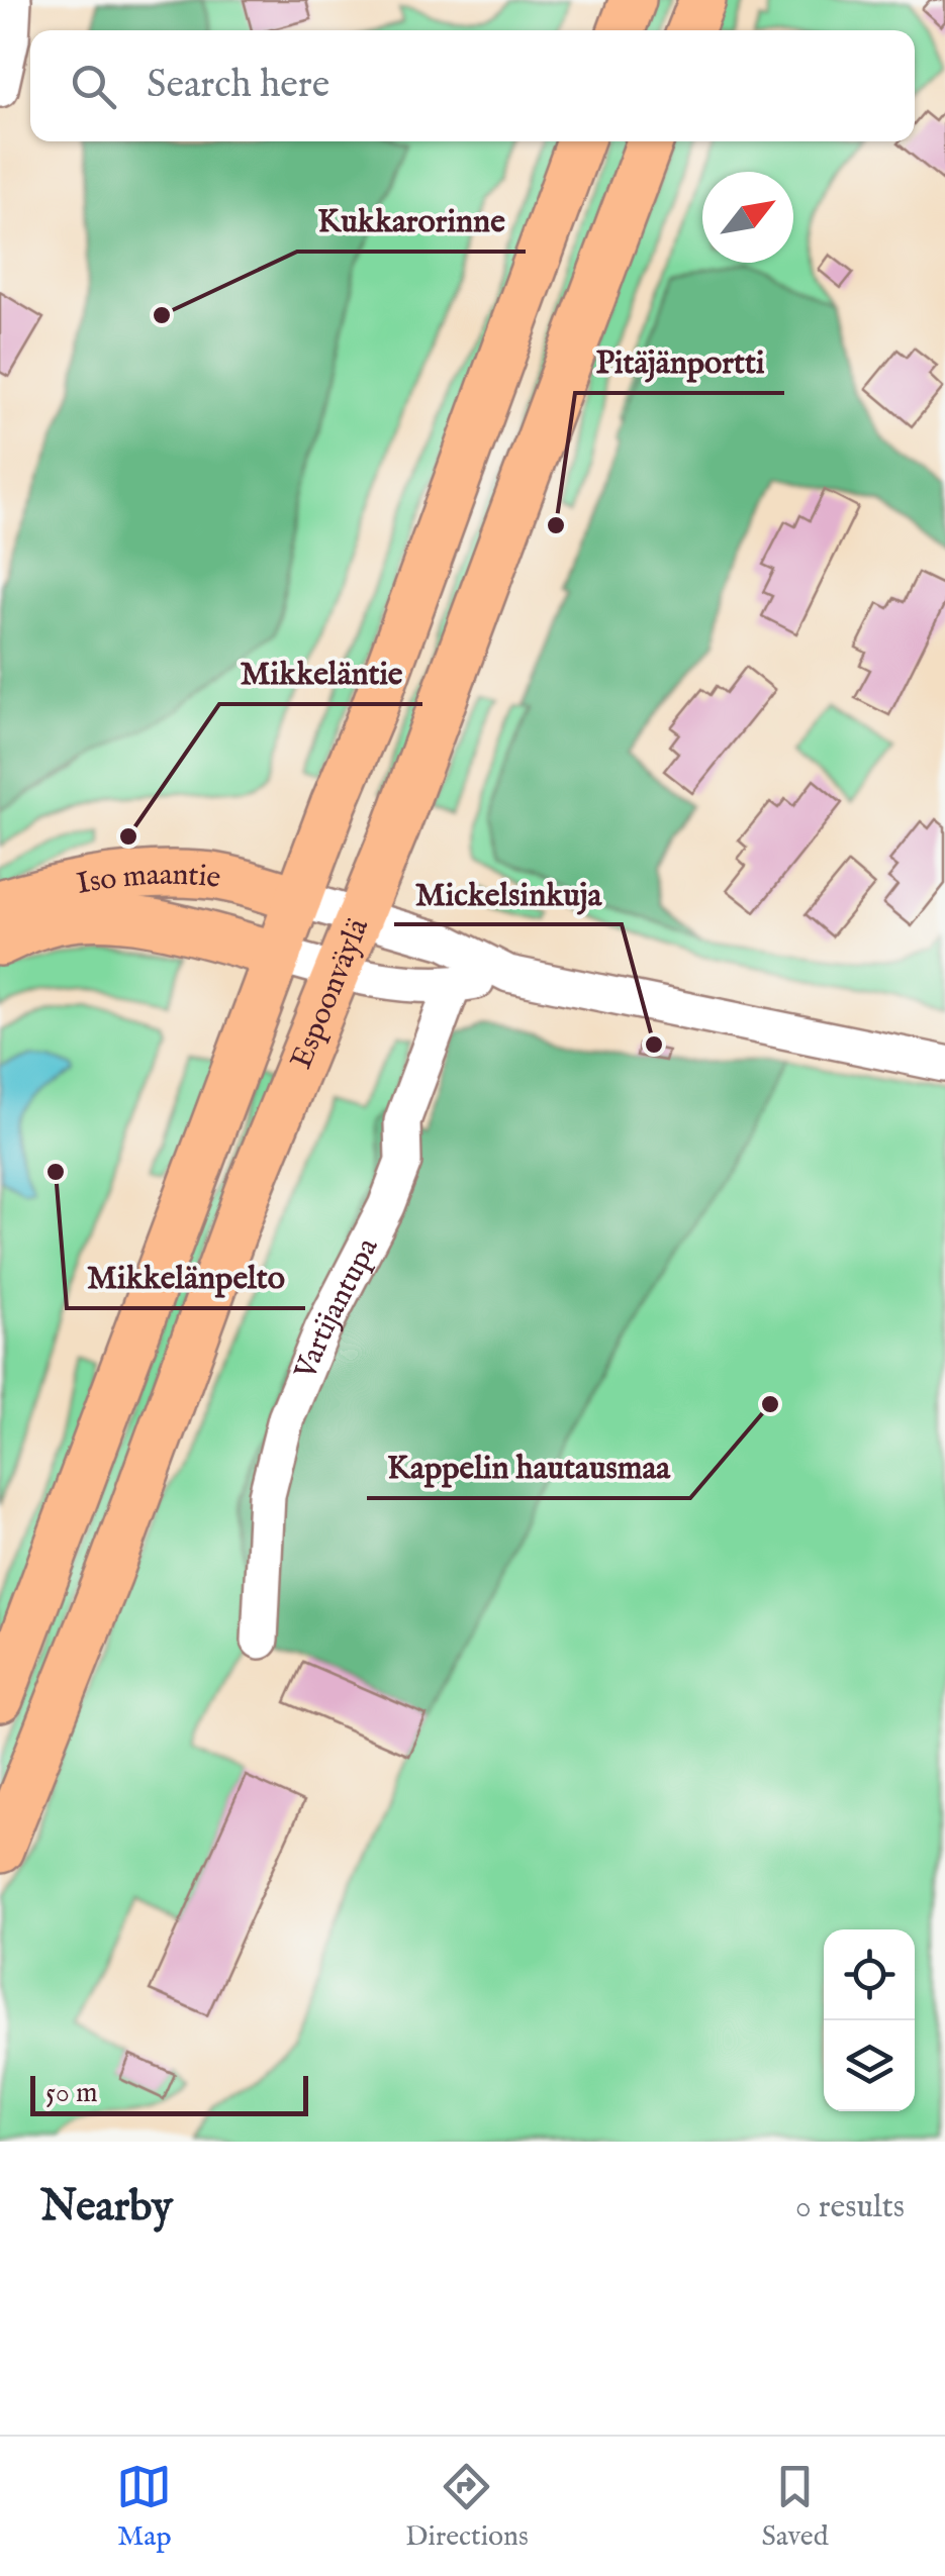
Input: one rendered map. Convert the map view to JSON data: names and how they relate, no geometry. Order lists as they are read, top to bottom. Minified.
{"streets":{"main road":["Iso maantie","Espoonväylä"],"street":["Vartijantupa"]},"crossings":[["Iso maantie","Espoonväylä"]],"places":["Kukkarorinne","Pitäjänportti","Mikkeläntie","Mickelsinkuja","Mikkelänpelto","Kappelin hautausmaa"],"scale_bar":"50 m","north":"top right","page":{"search":"Search here","scale":"50 m","heading":["Nearby","0 results"],"nav":["Map","Directions","Saved"]}}
